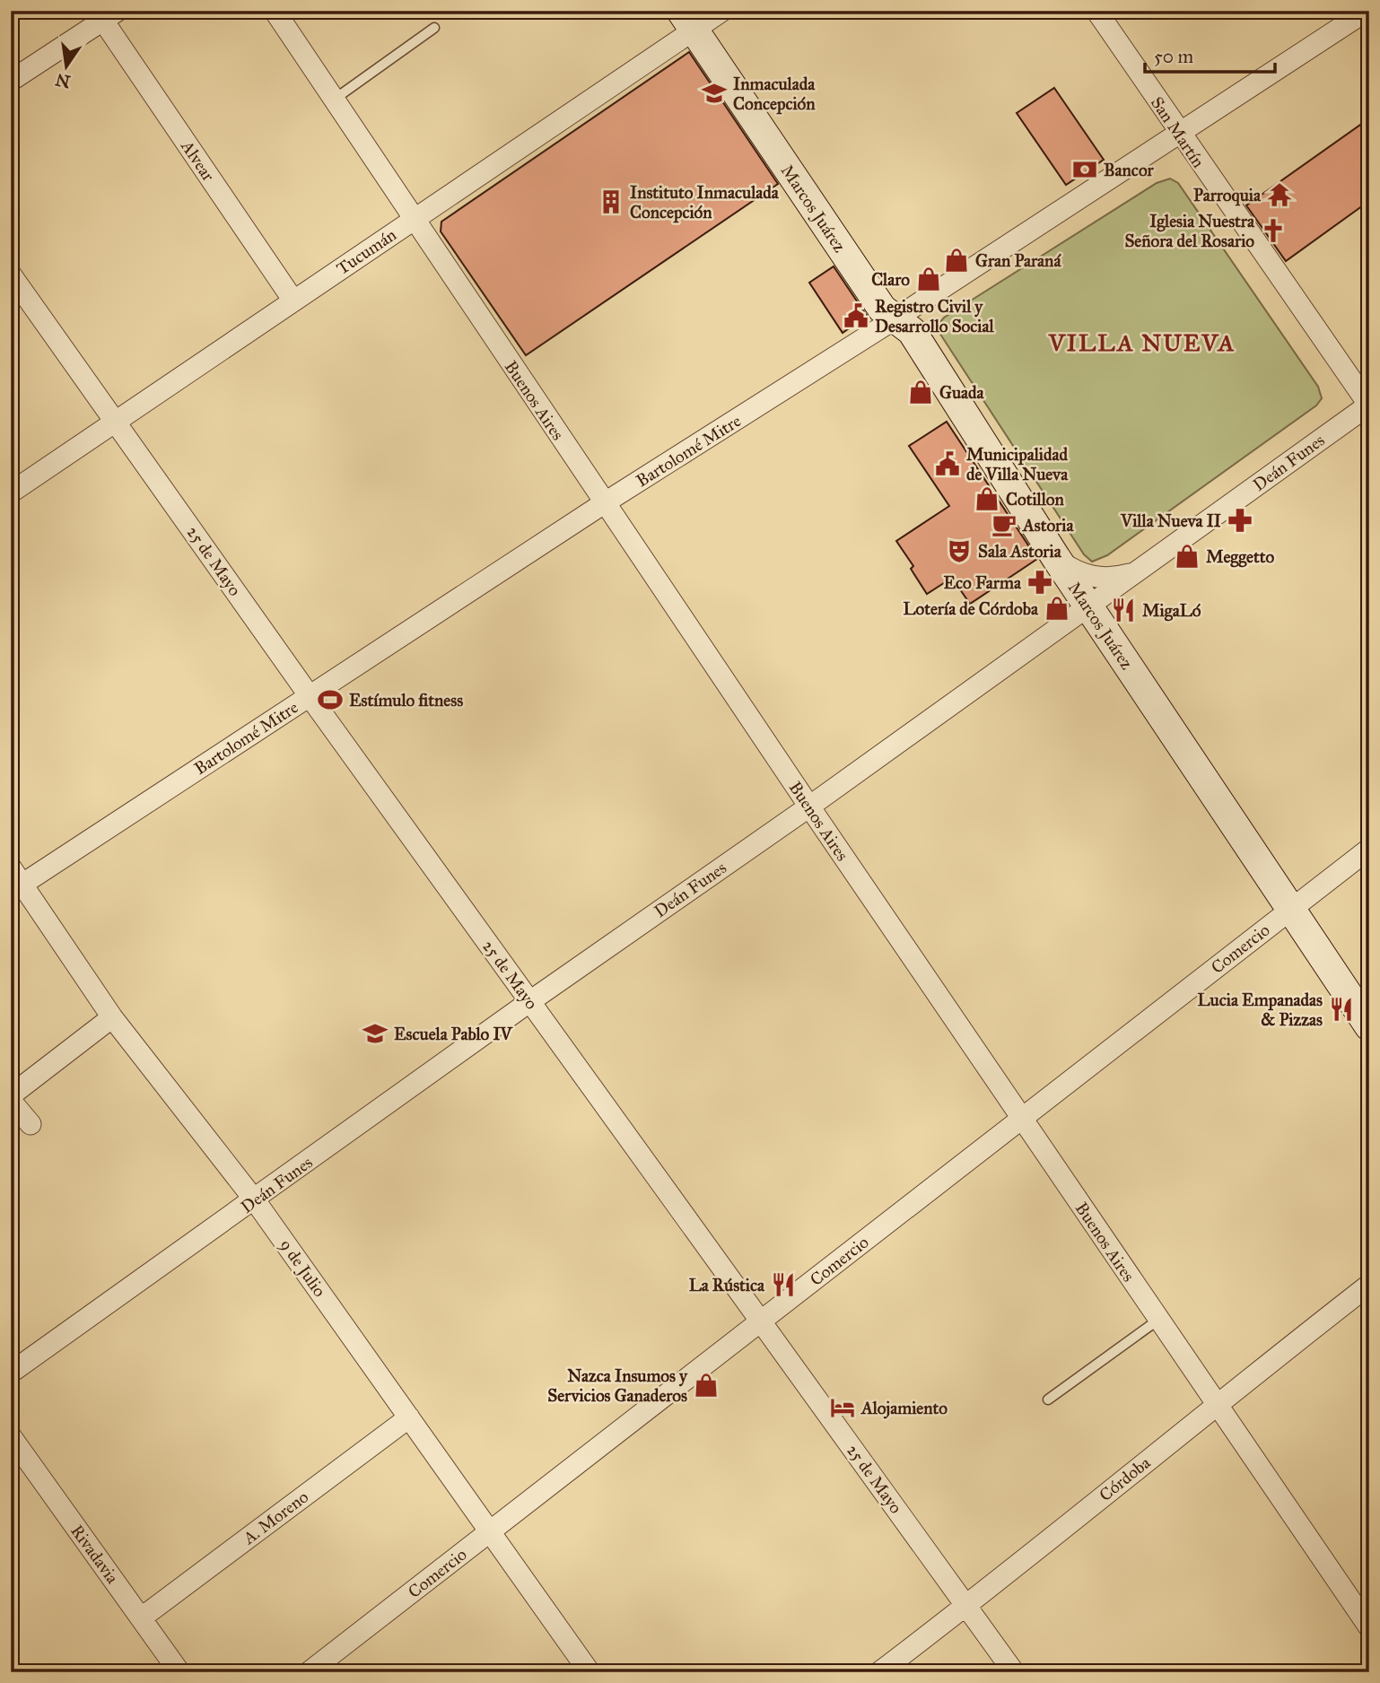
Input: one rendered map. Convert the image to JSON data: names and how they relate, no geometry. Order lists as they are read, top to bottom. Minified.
{"streets":{"main road":["Marcos Juárez"],"street":["San Martín","Alvear","Tucumán","Buenos Aires","Bartolomé Mitre","Deán Funes","25 de Mayo","Comercio","9 de Julio","Córdoba","A. Moreno","Rivadavia"]},"crossings":[["San Martín","Bartolomé Mitre"],["San Martín","Deán Funes"],["Alvear","Tucumán"],["Marcos Juárez","Tucumán"],["Marcos Juárez","Bartolomé Mitre"],["Marcos Juárez","Deán Funes"],["Marcos Juárez","Comercio"],["Tucumán","Buenos Aires"],["Tucumán","25 de Mayo"],["Buenos Aires","Bartolomé Mitre"],["Buenos Aires","Deán Funes"],["Buenos Aires","Comercio"],["Buenos Aires","Córdoba"],["Bartolomé Mitre","25 de Mayo"],["Bartolomé Mitre","9 de Julio"],["Deán Funes","25 de Mayo"],["Deán Funes","9 de Julio"],["25 de Mayo","Comercio"],["25 de Mayo","Córdoba"],["Comercio","9 de Julio"],["9 de Julio","A. Moreno"],["A. Moreno","Rivadavia"]],"districts":["VILLA NUEVA"],"places":{"school or university":["Inmaculada Concepción","Escuela Pablo IV"],"bank":["Bancor"],"temple":["Parroquia"],"building":["Instituto Inmaculada Concepción"],"church":["Iglesia Nuestra Señora del Rosario"],"shop":["Gran Paraná","Claro","Guada","Cotillon","Meggetto","Lotería de Córdoba","Nazca Insumos y Servicios Ganaderos"],"public building":["Registro Civil y Desarrollo Social","Municipalidad de Villa Nueva"],"pharmacy":["Villa Nueva II","Eco Farma"],"cafe":["Astoria"],"theatre":["Sala Astoria"],"restaurant":["MigaLó","Lucia Empanadas & Pizzas","La Rústica"],"sports":["Estímulo fitness"],"hotel":["Alojamiento"]},"scale_bar":"50 m","north":"bottom"}
